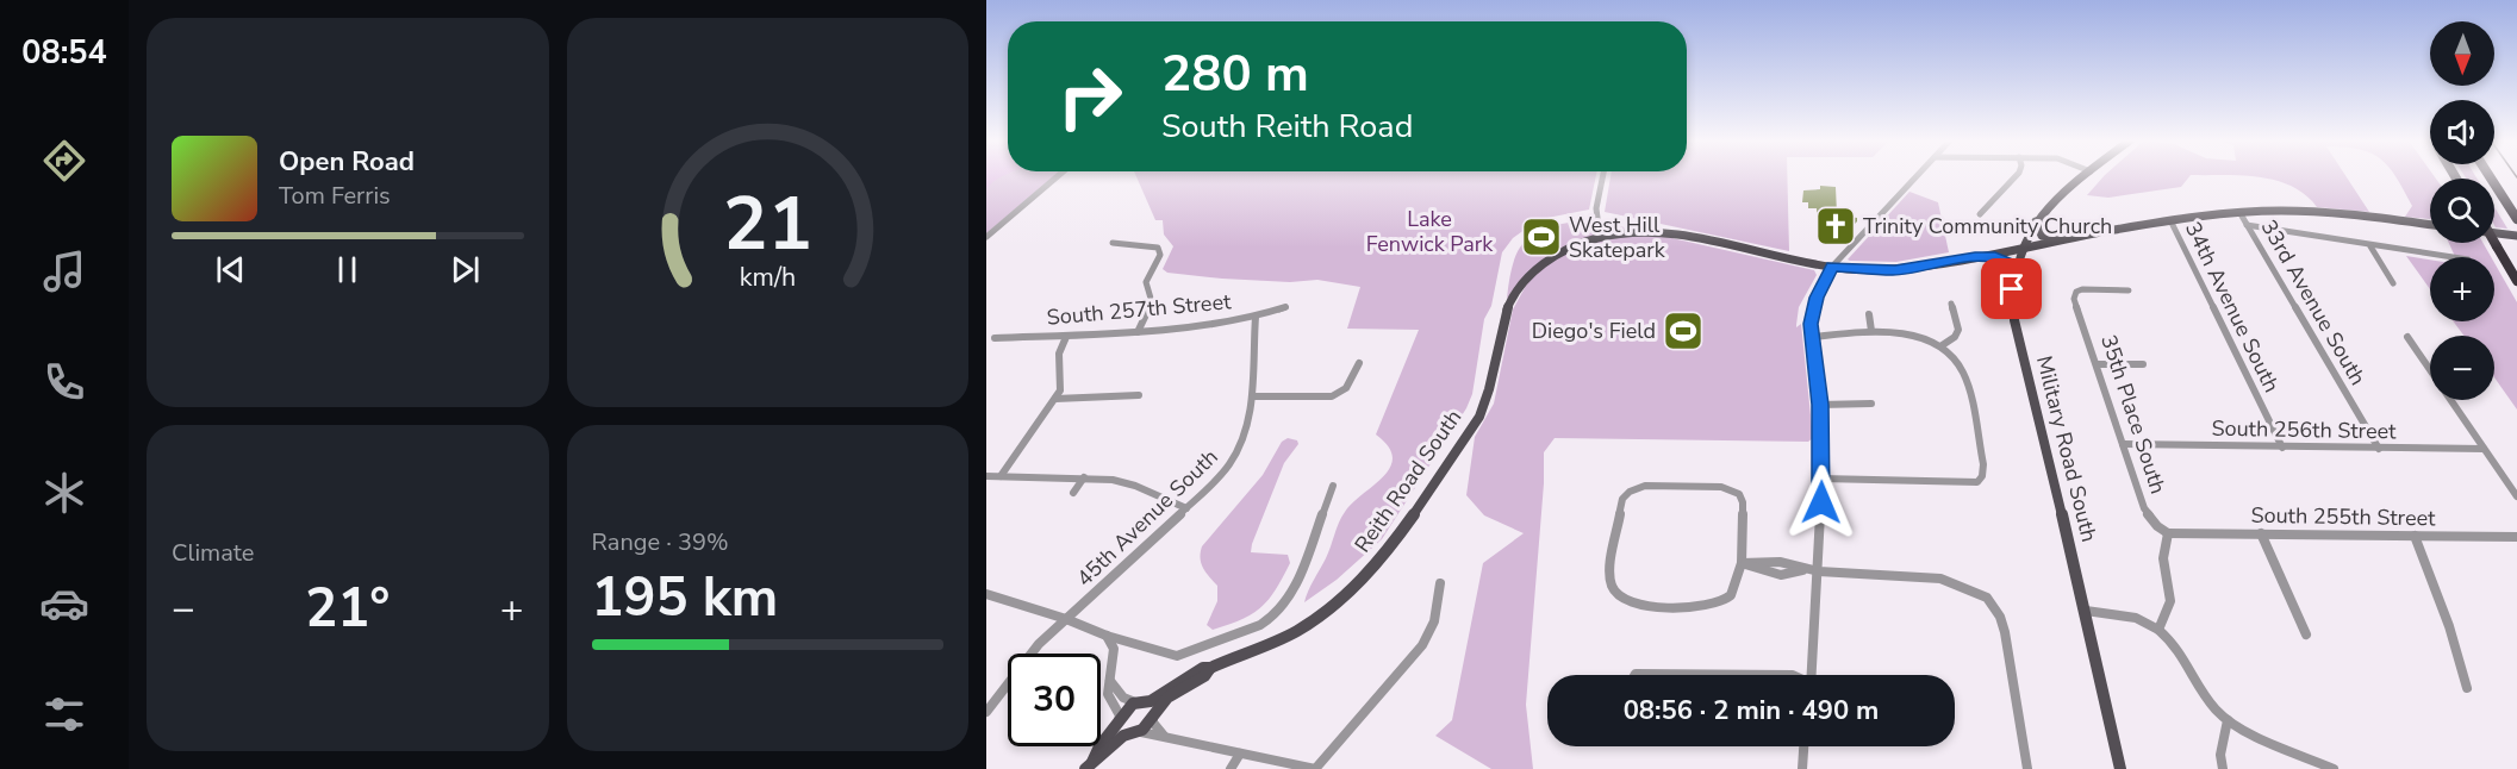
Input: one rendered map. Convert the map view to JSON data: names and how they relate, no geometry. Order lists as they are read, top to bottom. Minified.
{"streets":{"main road":["Military Road South","Reith Road South"],"street":["33rd Avenue South","34th Avenue South","South 257th Street","35th Place South","South 256th Street","South 255th Street","45th Avenue South"]},"crossings":[["33rd Avenue South","South 256th Street"],["34th Avenue South","South 256th Street"],["South 257th Street","45th Avenue South"],["35th Place South","South 256th Street"],["35th Place South","South 255th Street"],["Military Road South","Reith Road South"]],"parks":["Lake Fenwick Park"],"places":{"church":["Trinity Community Church"],"sports":["West Hill Skatepark","Diego's Field"]},"north":"bottom","page":{"tabs":"08:54","map_buttons":["+","−"],"turn":["280 m","South Reith Road"],"song":["Open Road","Tom Ferris"],"tile":["Climate",["Range · 39%","195 km"]],"heat":["−","21°","+"],"limit":"30","trip":"08:56 · 2 min · 490 m","gauge":["21","km/h"]}}
